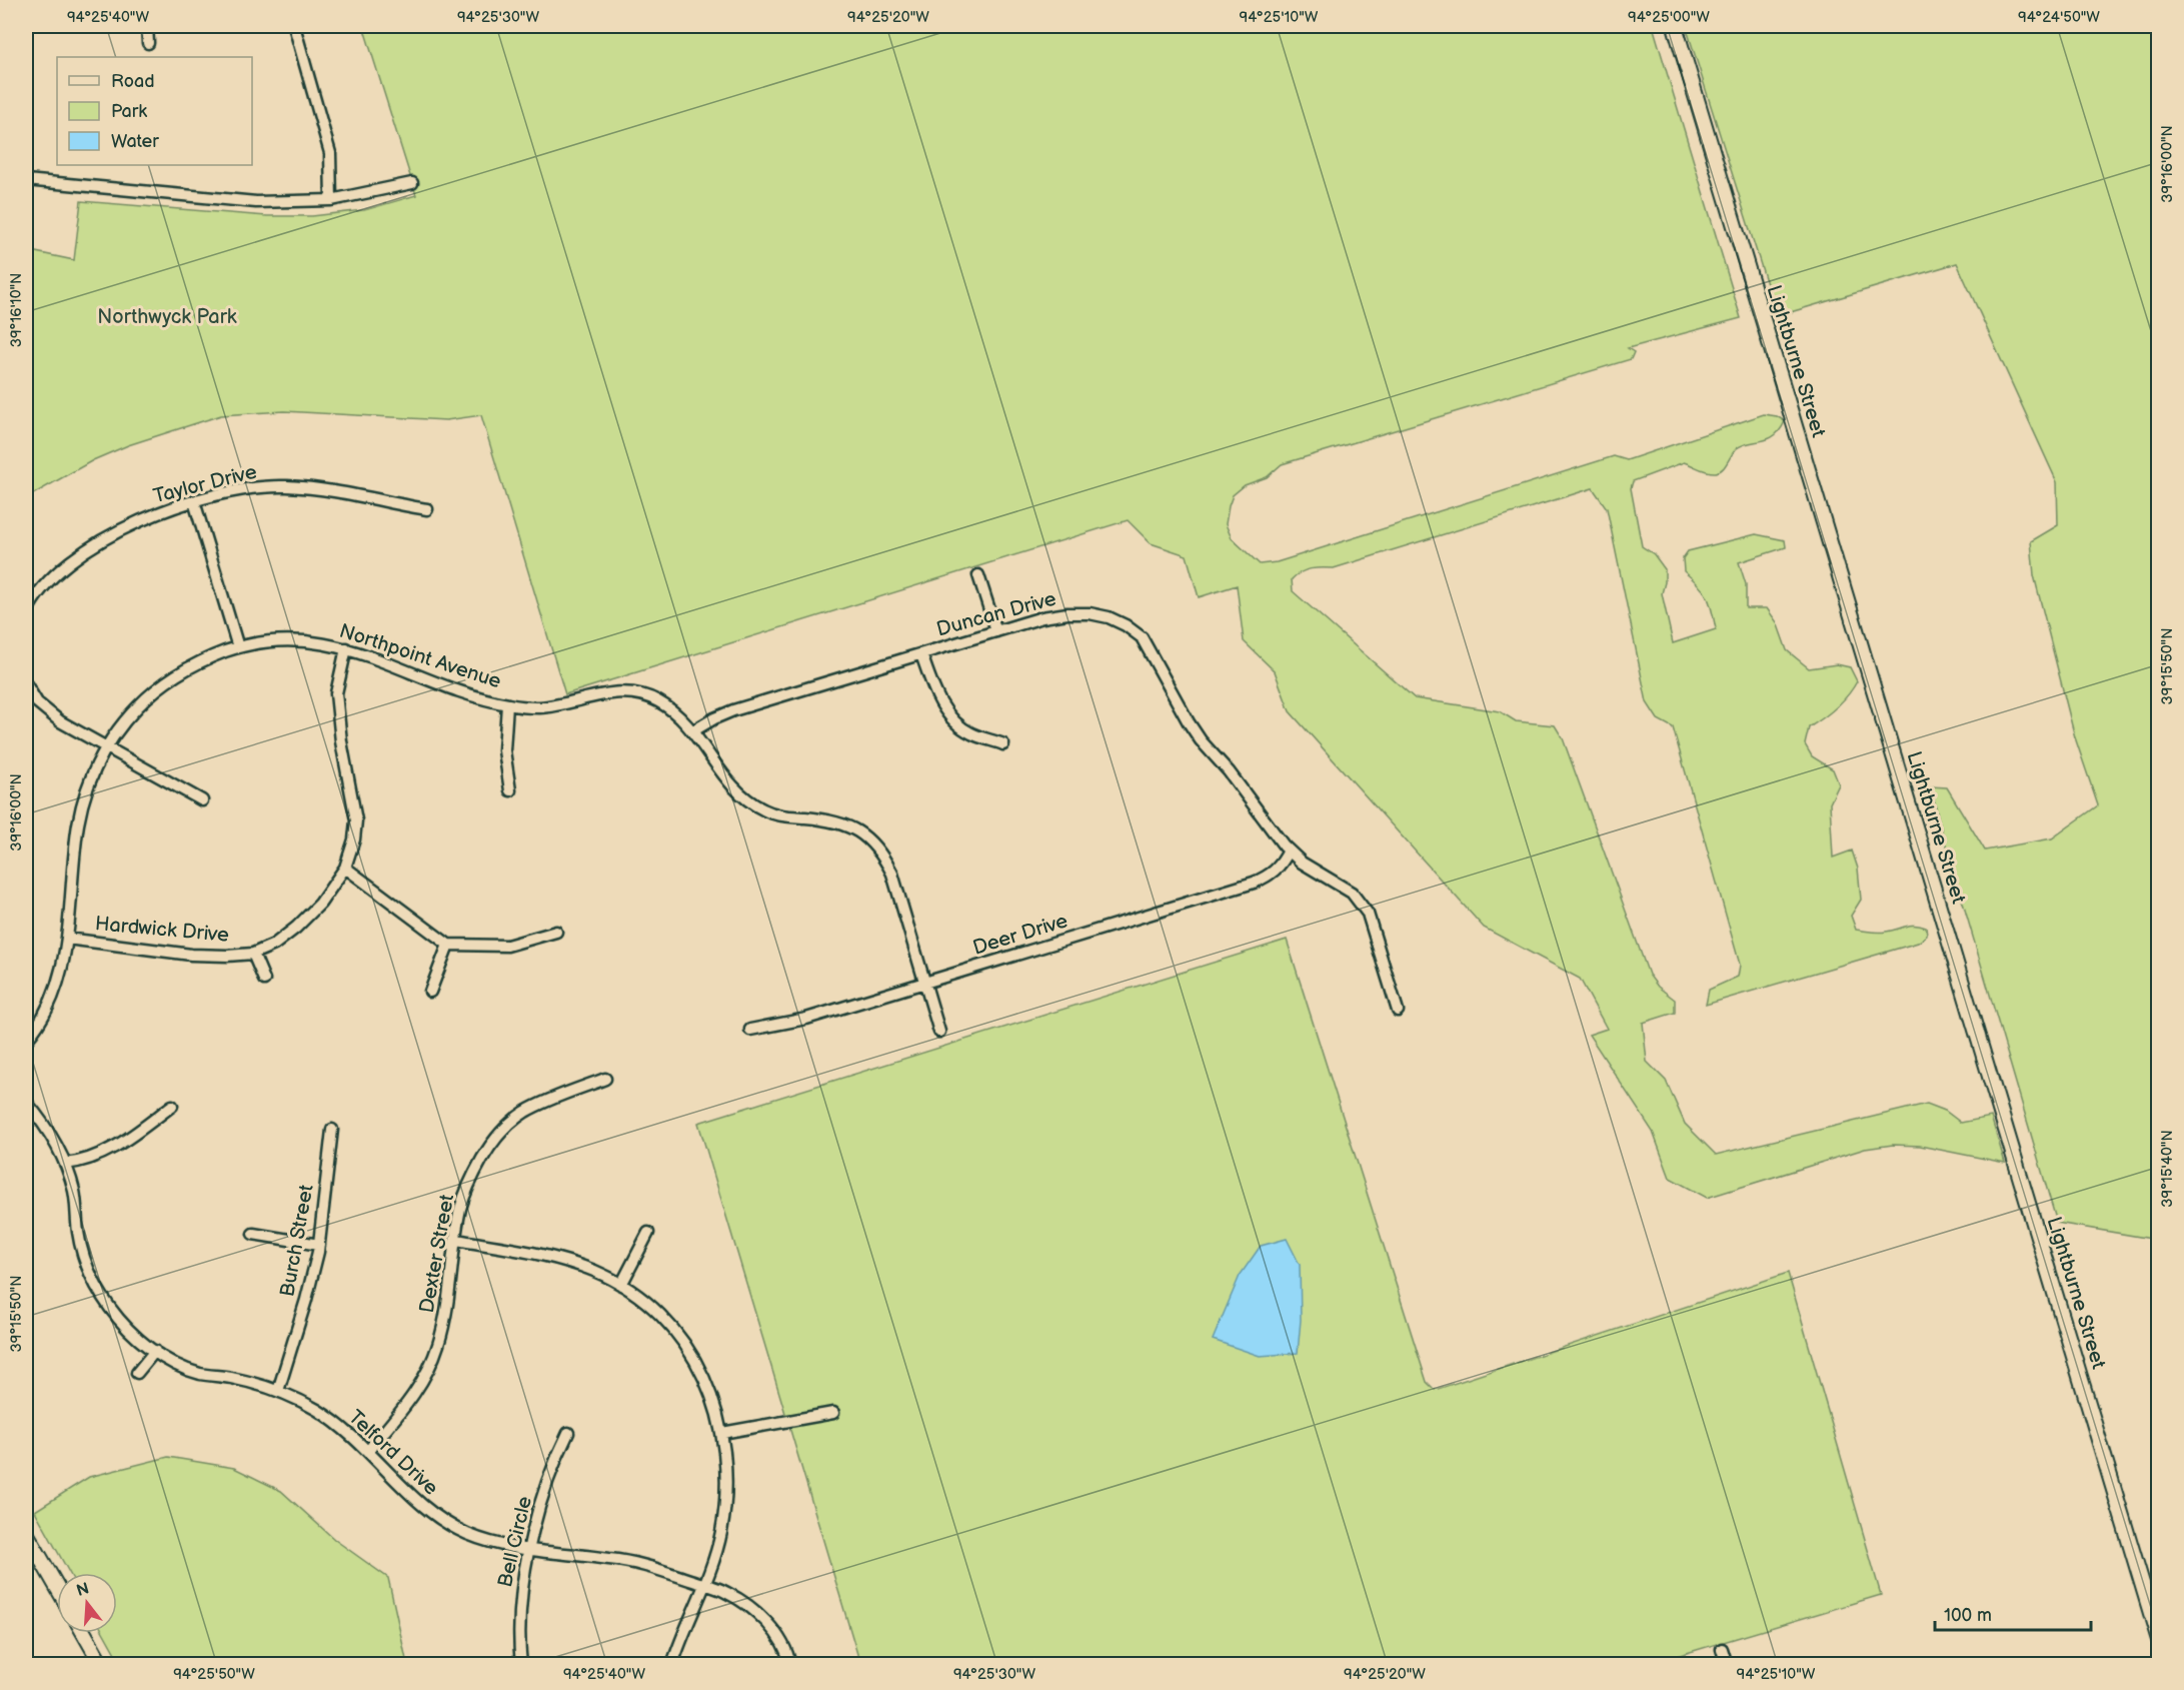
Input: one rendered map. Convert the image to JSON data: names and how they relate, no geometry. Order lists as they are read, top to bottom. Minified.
{"streets":{"main road":["Lightburne Street"],"street":["Taylor Drive","Duncan Drive","Northpoint Avenue","Hardwick Drive","Deer Drive","Burch Street","Dexter Street","Telford Drive","Bell Circle"]},"crossings":[["Duncan Drive","Northpoint Avenue"],["Duncan Drive","Deer Drive"],["Northpoint Avenue","Hardwick Drive"],["Northpoint Avenue","Deer Drive"],["Burch Street","Telford Drive"],["Dexter Street","Telford Drive"],["Telford Drive","Bell Circle"]],"parks":["Northwyck Park"],"legend":["Road","Park","Water"],"scale_bar":"100 m","north":"top","coordinates":["94°25'40\"W","94°25'30\"W","94°25'20\"W","94°25'10\"W","94°25'00\"W","94°24'50\"W","39°16'00\"N","39°16'10\"N","39°15'50\"N","39°15'40\"N","94°25'50\"W"]}
